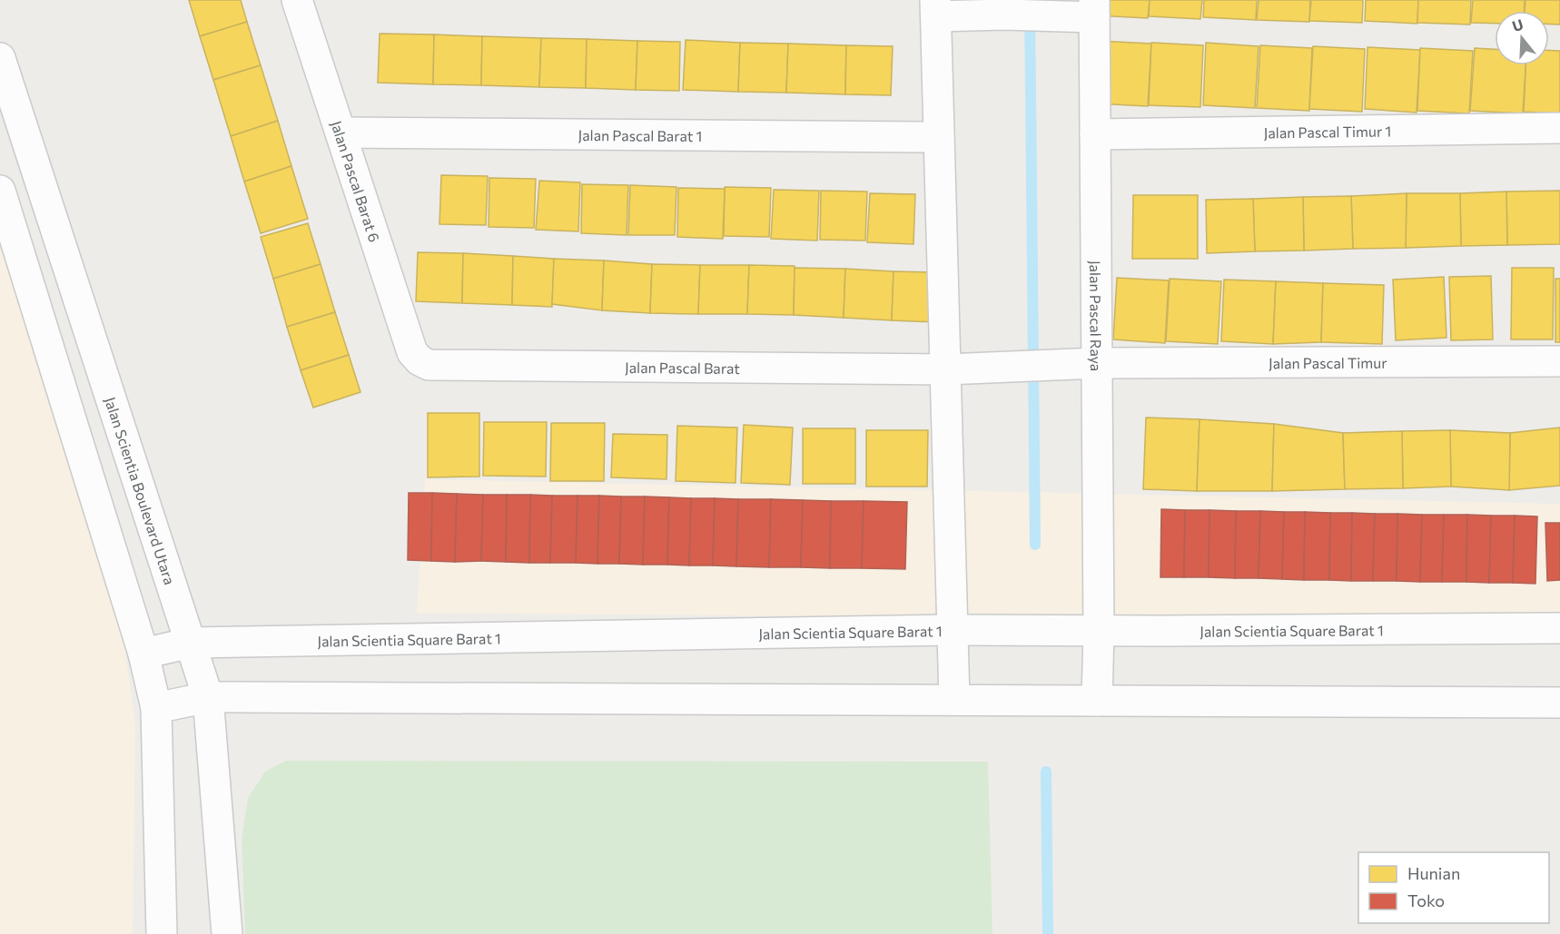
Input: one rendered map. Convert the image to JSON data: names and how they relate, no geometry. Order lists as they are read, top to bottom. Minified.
{"streets":{"street":["Jalan Pascal Timur 1","Jalan Pascal Barat 1","Jalan Pascal Barat 6","Jalan Pascal Raya","Jalan Pascal Timur","Jalan Pascal Barat","Jalan Scientia Boulevard Utara","Jalan Scientia Square Barat 1"]},"crossings":[["Jalan Pascal Timur 1","Jalan Pascal Raya"],["Jalan Pascal Barat 1","Jalan Pascal Barat 6"],["Jalan Pascal Barat 6","Jalan Pascal Barat"],["Jalan Pascal Raya","Jalan Pascal Timur"],["Jalan Pascal Raya","Jalan Scientia Square Barat 1"],["Jalan Pascal Timur","Jalan Pascal Barat"],["Jalan Scientia Boulevard Utara","Jalan Scientia Square Barat 1"]],"legend":["Hunian","Toko"],"north":"top"}
